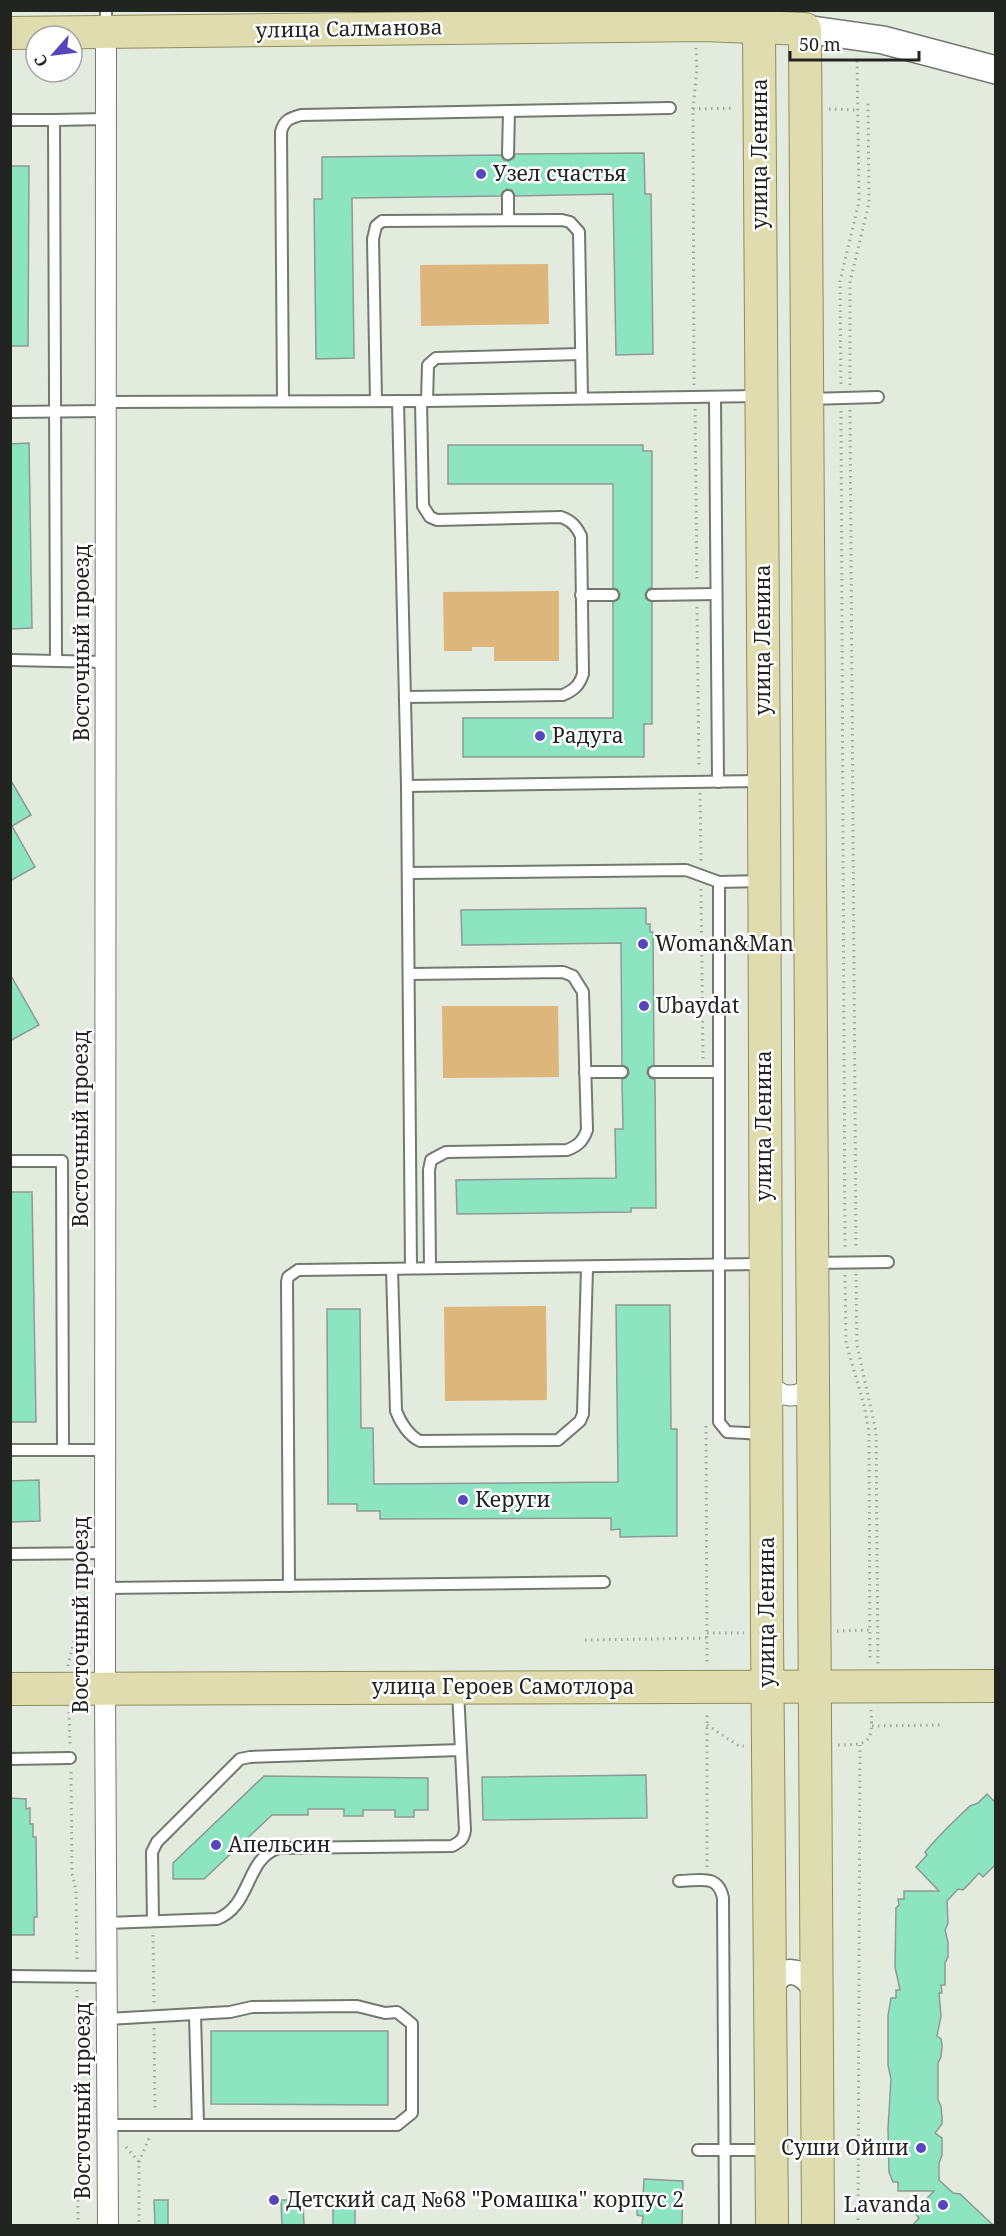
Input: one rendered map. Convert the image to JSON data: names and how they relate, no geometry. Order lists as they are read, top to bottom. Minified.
{"streets":{"main road":["улица Салманова","улица Ленина","улица Героев Самотлора"],"street":["Восточный проезд"]},"crossings":[["улица Салманова","улица Ленина"],["улица Салманова","Восточный проезд"],["улица Ленина","улица Героев Самотлора"],["Восточный проезд","улица Героев Самотлора"]],"places":["Узел счастья","Радуга","Woman&Man","Ubaydat","Керуги","Апельсин","Суши Ойши","Детский сад №68 \"Ромашка\" корпус 2","Lavanda"],"scale_bar":"50 m","north":"bottom left"}
